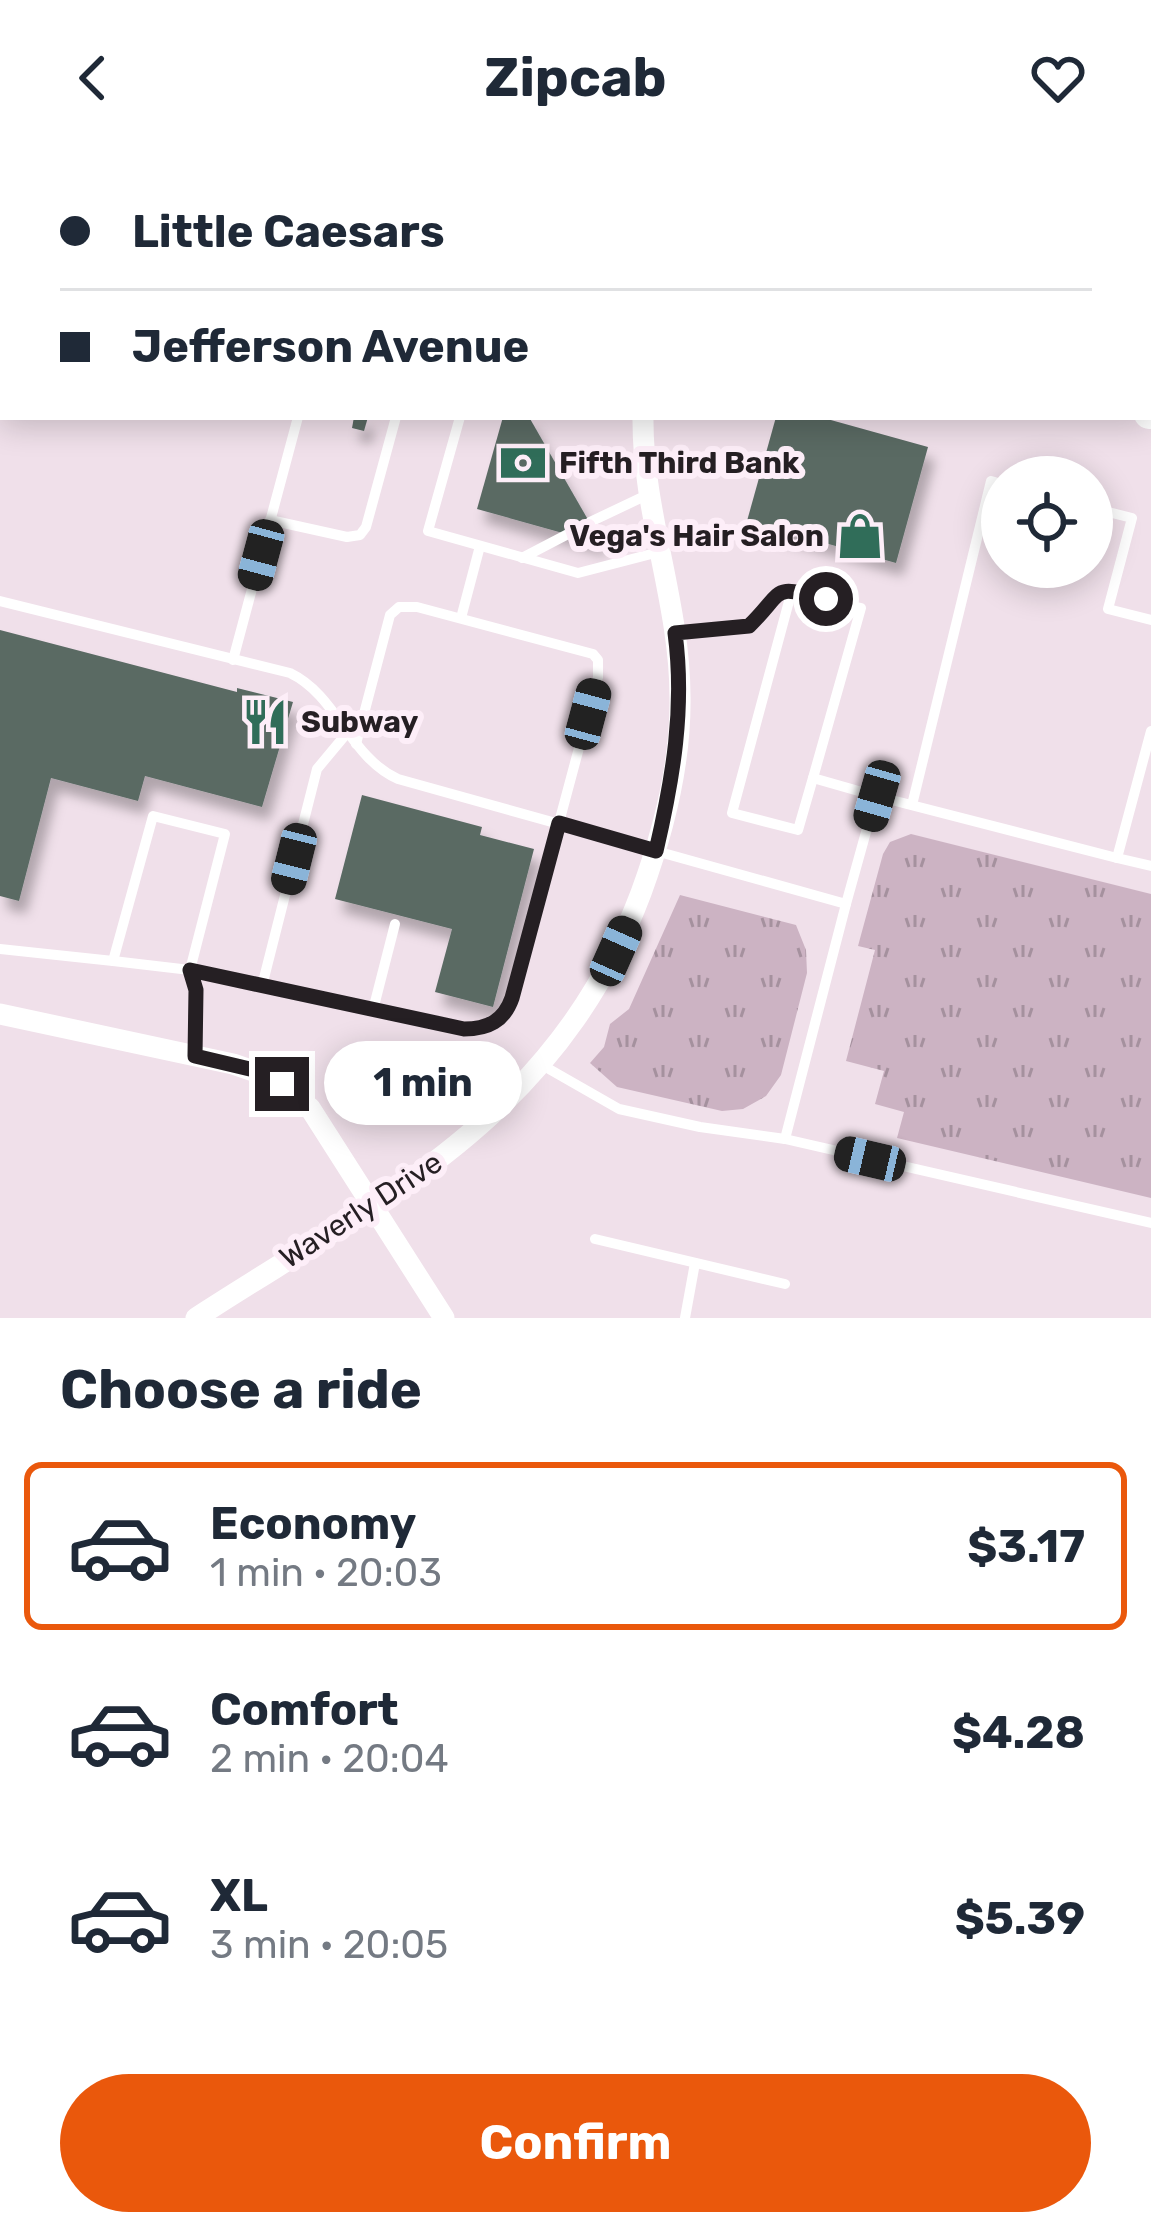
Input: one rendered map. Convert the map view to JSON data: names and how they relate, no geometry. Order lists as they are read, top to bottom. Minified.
{"streets":{"street":["Waverly Drive"]},"places":{"bank":["Fifth Third Bank"],"shop":["Vega's Hair Salon"],"restaurant":["Subway"]},"page":{"header":"Zipcab","banner":["Little Caesars","Jefferson Avenue"],"bubble":"1 min","heading":"Choose a ride","list":[{"name":"Economy","note":"1 min · 20:03","value":"$3.17"},{"name":"Comfort","note":"2 min · 20:04","value":"$4.28"},{"name":"XL","note":"3 min · 20:05","value":"$5.39"}],"buttons":"Confirm"}}
